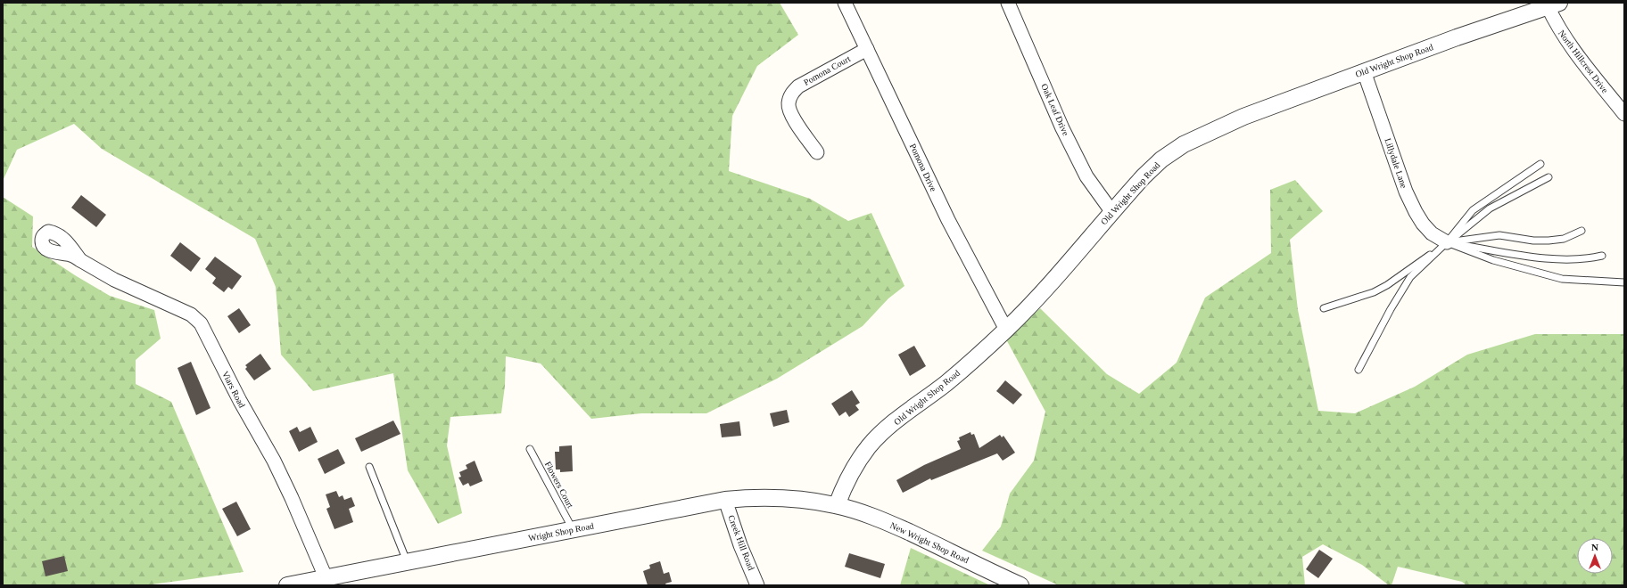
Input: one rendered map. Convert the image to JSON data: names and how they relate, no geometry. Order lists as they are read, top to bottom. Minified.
{"streets":{"street":["Old Wright Shop Road","North Hillcrest Drive","Pomona Court","Oak Leaf Drive","Lillydale Lane","Pomona Drive","Viars Road","Wright Shop Road","Creek Hill Road","New Wright Shop Road"],"lane":["Flowers Court"]},"crossings":[["Old Wright Shop Road","North Hillcrest Drive"],["Old Wright Shop Road","Oak Leaf Drive"],["Old Wright Shop Road","Lillydale Lane"],["Old Wright Shop Road","Pomona Drive"],["Old Wright Shop Road","Wright Shop Road"],["Old Wright Shop Road","New Wright Shop Road"],["Pomona Court","Pomona Drive"],["Viars Road","Wright Shop Road"],["Flowers Court","Wright Shop Road"],["Wright Shop Road","Creek Hill Road"],["Wright Shop Road","New Wright Shop Road"]],"north":"top"}
